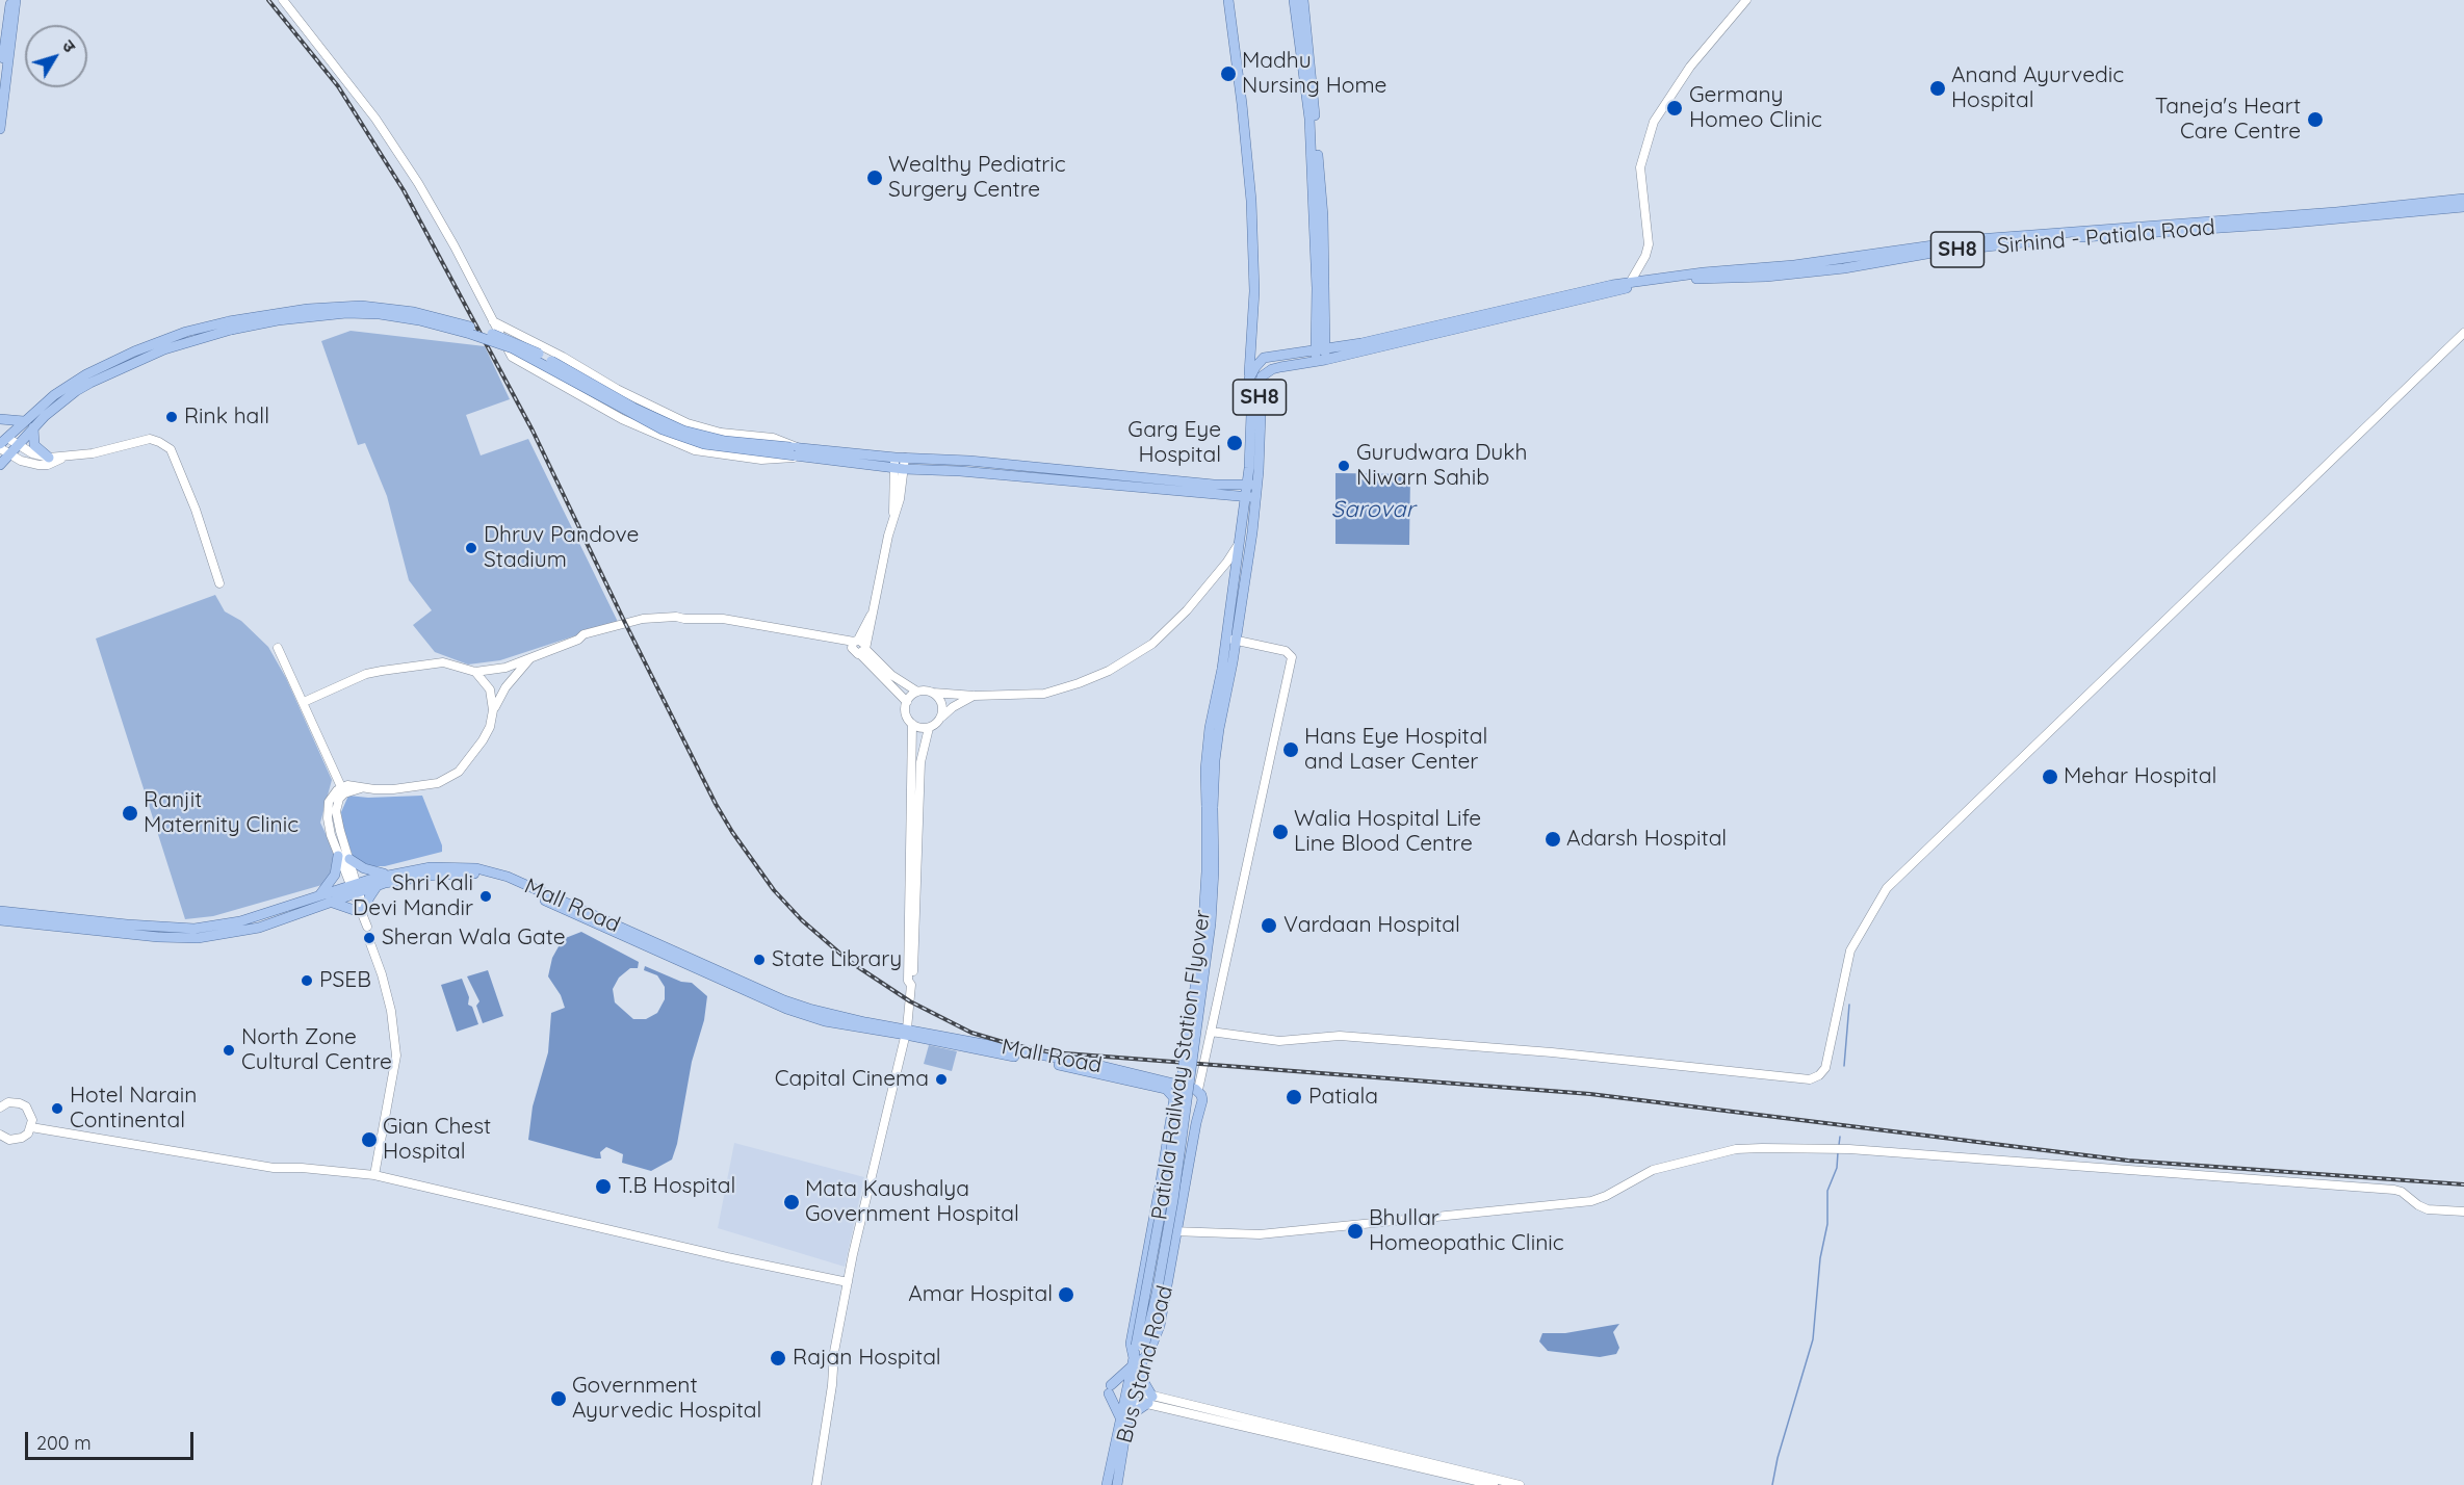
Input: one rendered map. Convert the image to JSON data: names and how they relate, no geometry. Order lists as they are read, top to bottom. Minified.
{"streets":{"main road":["Sirhind - Patiala Road","SH8","Mall Road","Patiala Railway Station Flyover","Bus Stand Road"]},"crossings":[["Sirhind - Patiala Road","SH8"],["Mall Road","Bus Stand Road"],["Patiala Railway Station Flyover","Bus Stand Road"]],"water":["Sarovar"],"places":["Madhu Nursing Home","Anand Ayurvedic Hospital","Germany Homeo Clinic","Taneja's Heart Care Centre","Wealthy Pediatric Surgery Centre","Rink hall","Garg Eye Hospital","Gurudwara Dukh Niwarn Sahib","Dhruv Pandove Stadium","Hans Eye Hospital and Laser Center","Mehar Hospital","Ranjit Maternity Clinic","Walia Hospital Life Line Blood Centre","Adarsh Hospital","Shri Kali Devi Mandir","Vardaan Hospital","Sheran Wala Gate","State Library","PSEB","North Zone Cultural Centre","Capital Cinema","Patiala","Hotel Narain Continental","Gian Chest Hospital","T.B Hospital","Mata Kaushalya Government Hospital","Bhullar Homeopathic Clinic","Amar Hospital","Rajan Hospital","Government Ayurvedic Hospital"],"scale_bar":"200 m","north":"top right"}
